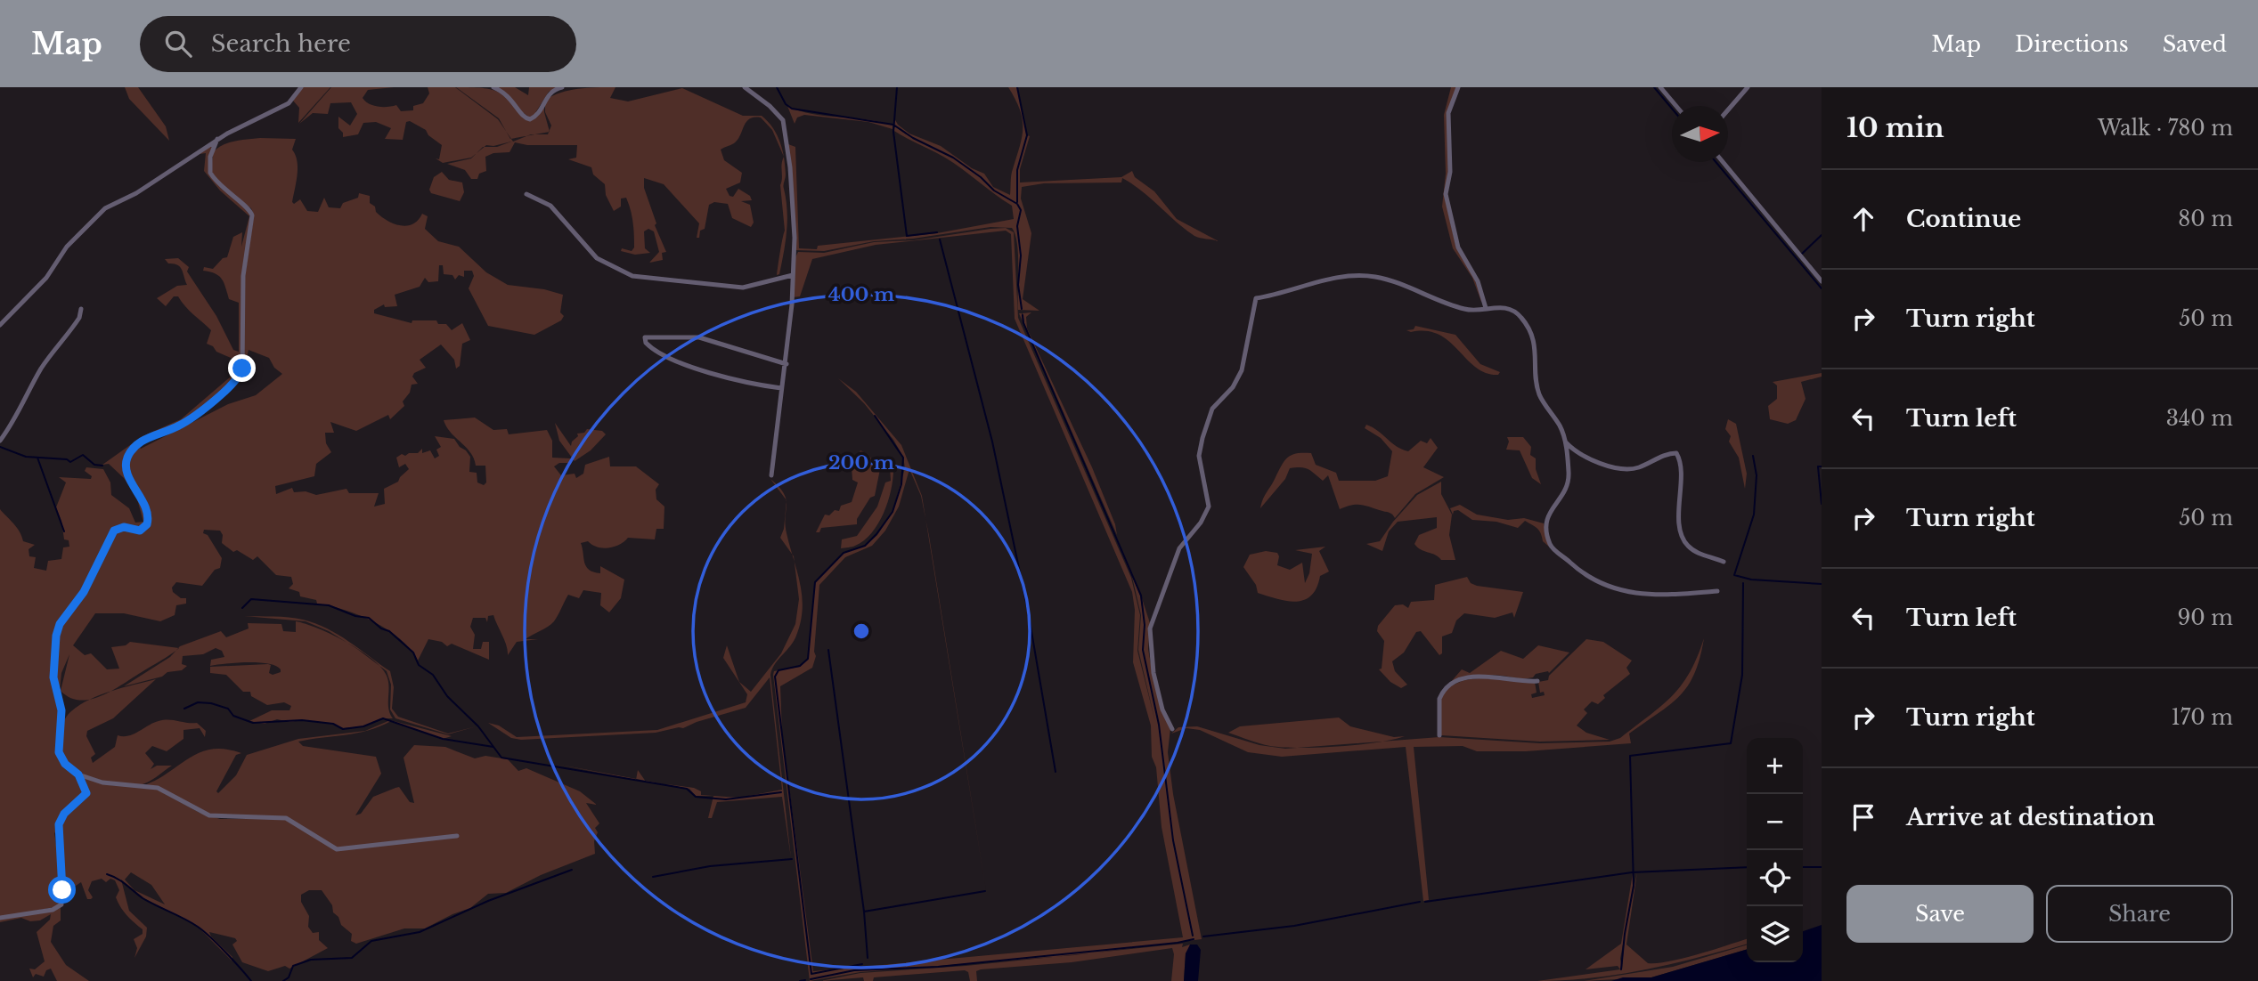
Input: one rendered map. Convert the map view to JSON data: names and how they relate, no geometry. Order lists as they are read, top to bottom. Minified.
{"north":"right","page":{"header":"Map","search":"Search here","nav":["Map","Directions","Saved"],"heading":["10 min","Walk · 780 m"],"list":[["Continue","80 m"],["Turn right","50 m"],["Turn left","340 m"],["Turn right","50 m"],["Turn left","90 m"],["Turn right","170 m"],"Arrive at destination"],"map_buttons":["+","−"],"buttons":["Save","Share"]},"rings":["400 m","200 m"]}
